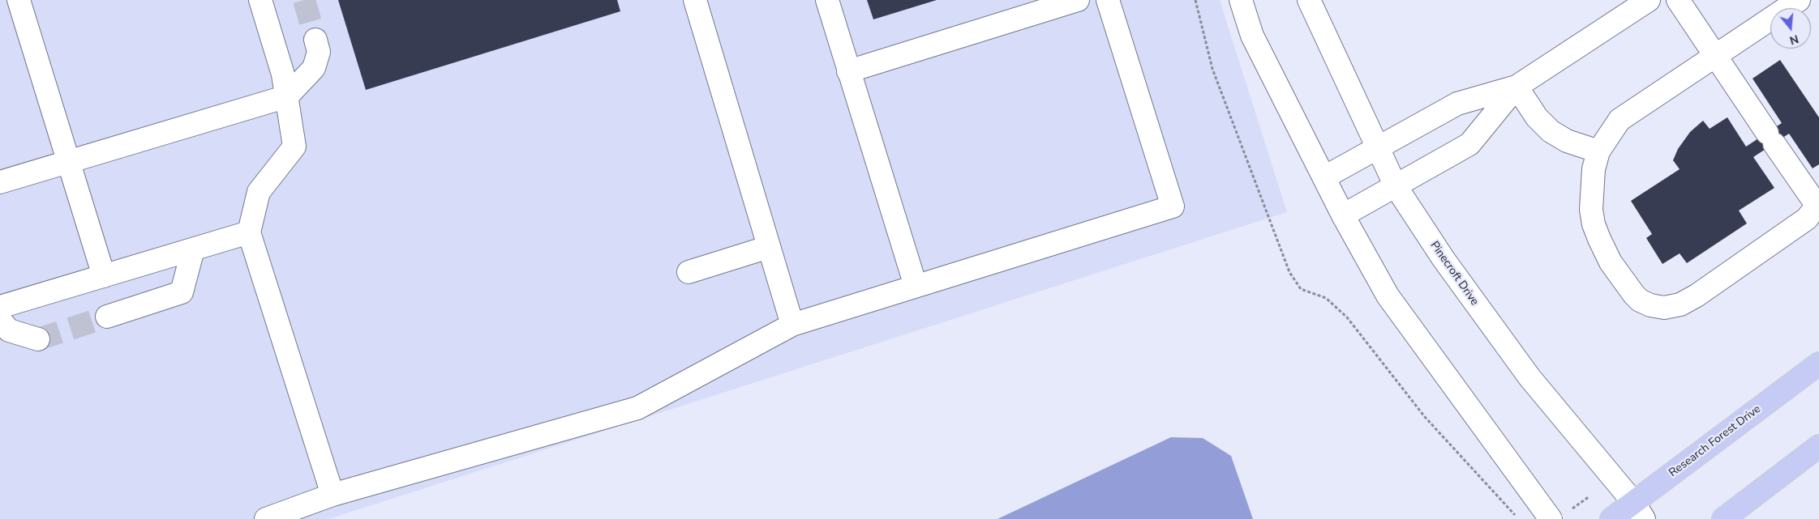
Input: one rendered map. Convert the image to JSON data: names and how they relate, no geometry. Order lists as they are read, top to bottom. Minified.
{"streets":{"main road":["Research Forest Drive"],"street":["Pinecroft Drive"]},"crossings":[["Pinecroft Drive","Research Forest Drive"]],"north":"bottom"}
